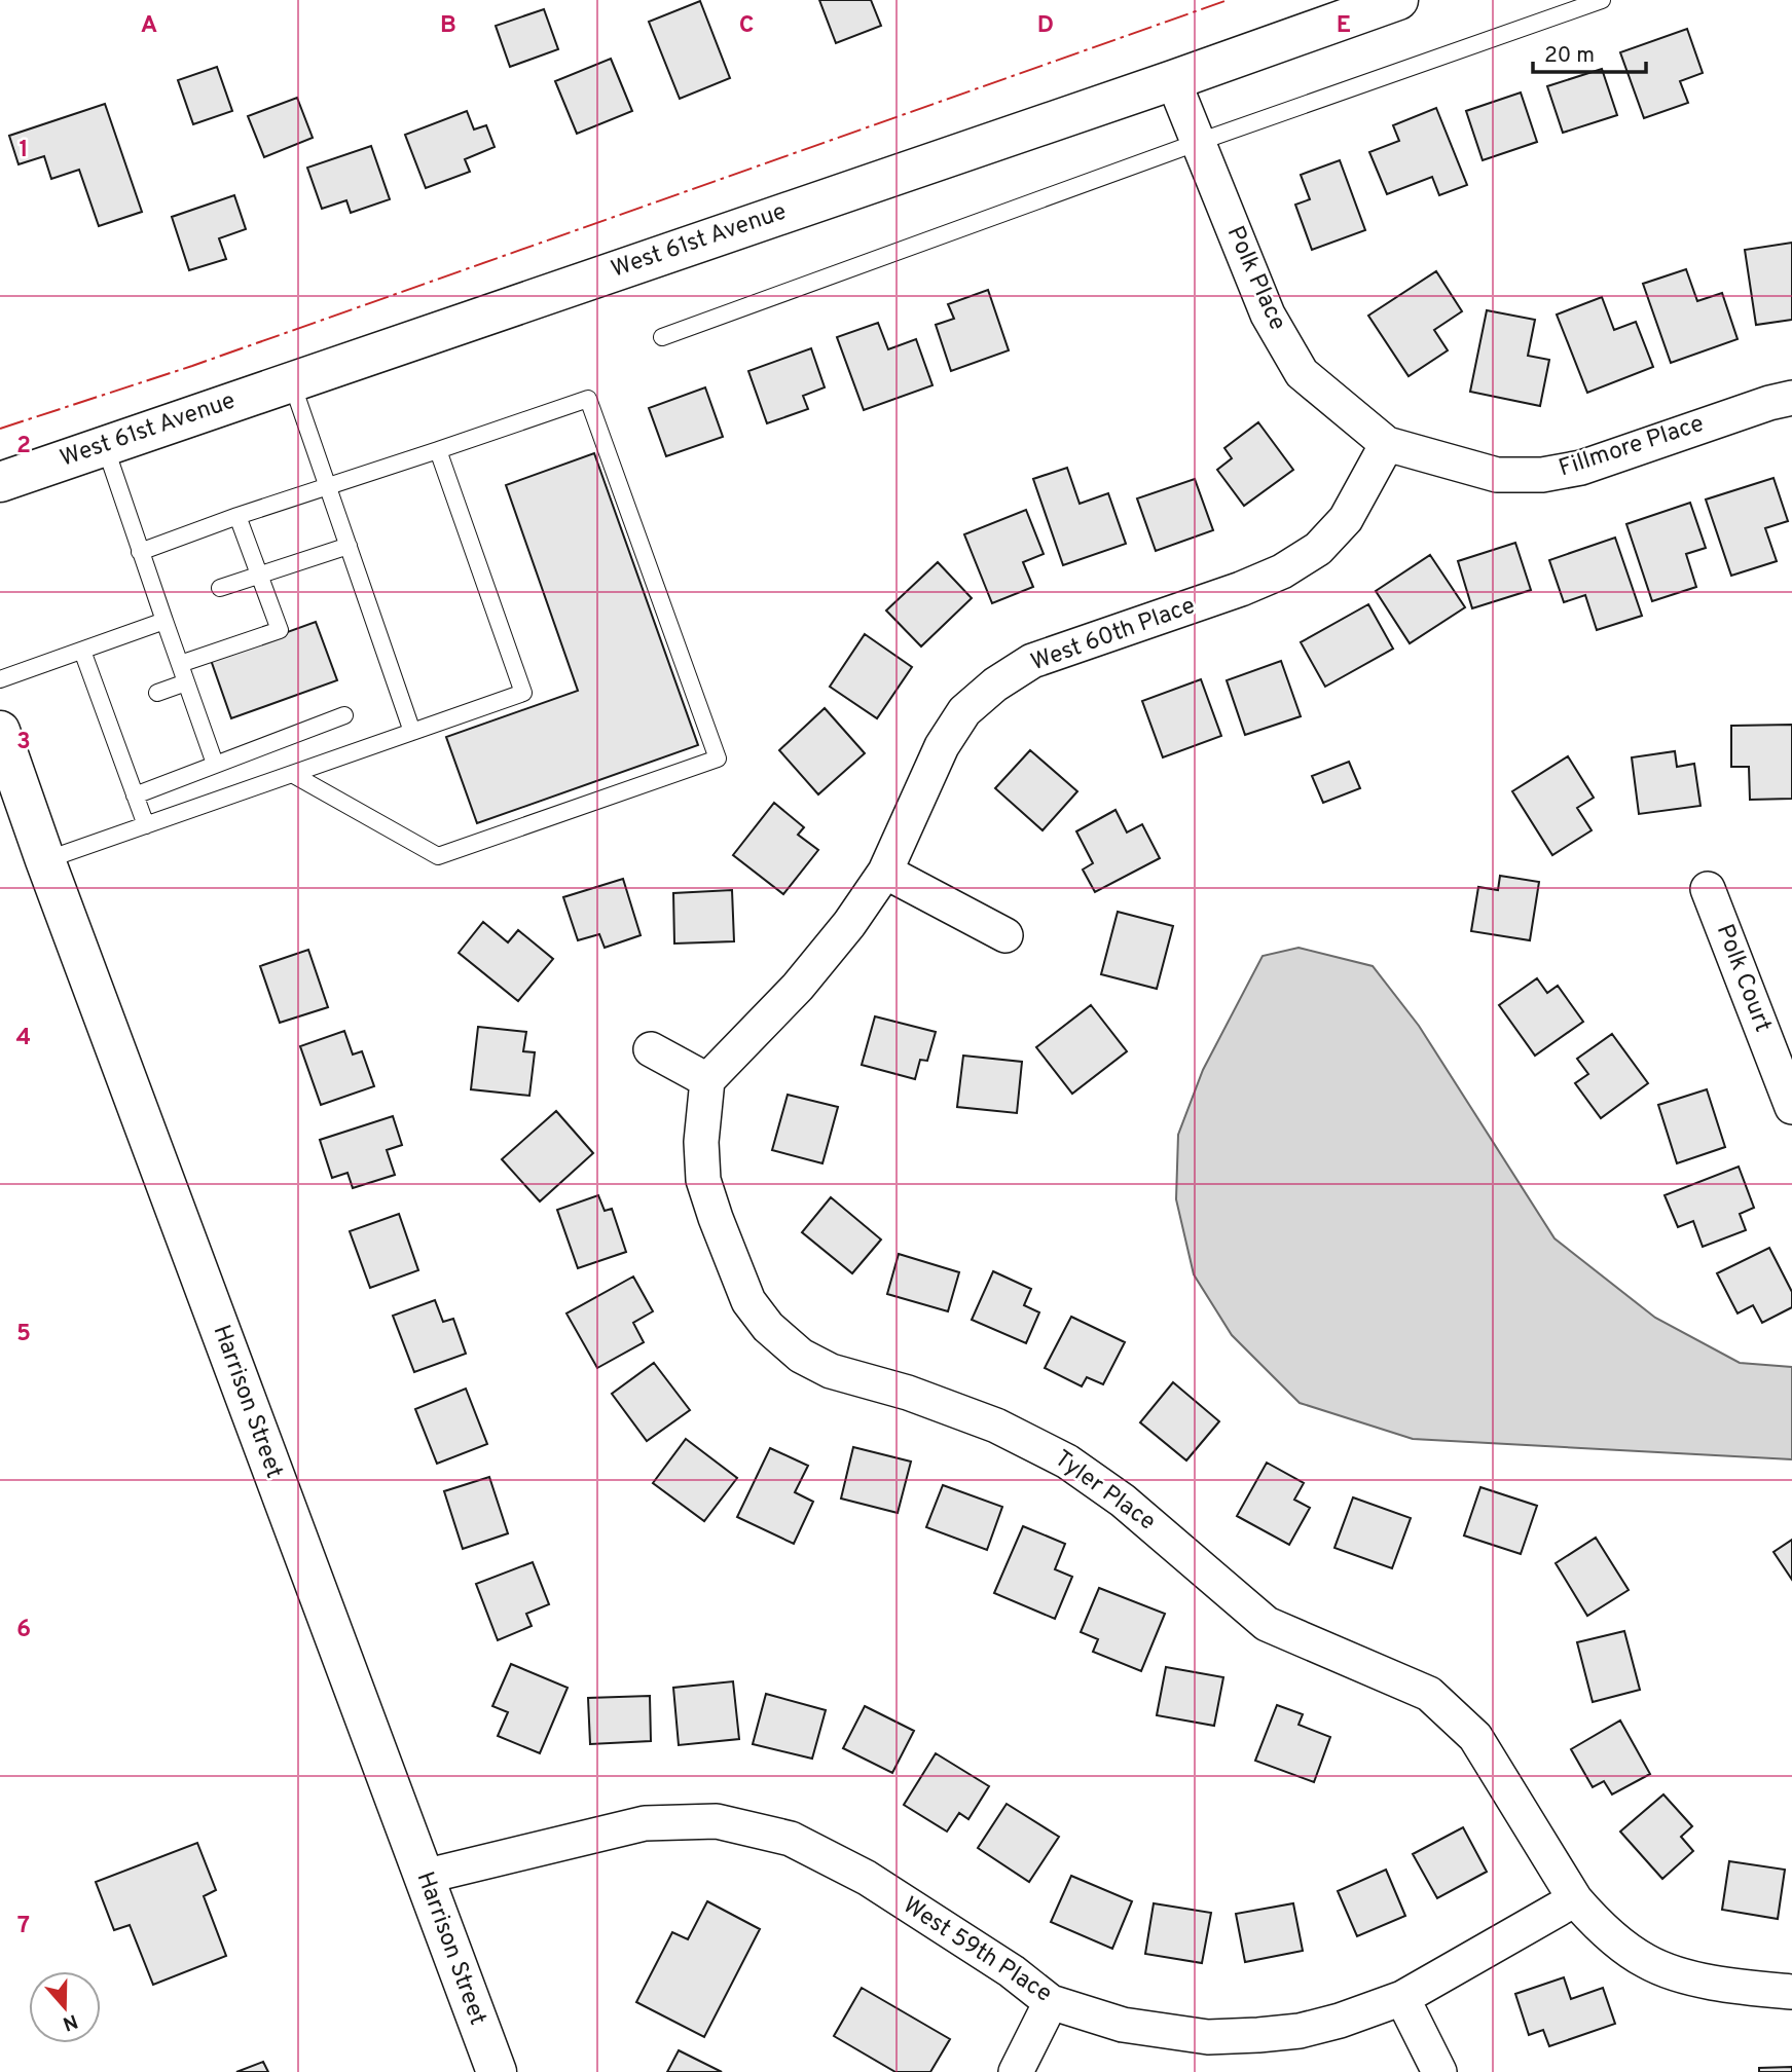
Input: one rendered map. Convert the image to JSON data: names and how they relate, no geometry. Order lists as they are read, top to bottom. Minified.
{"streets":{"main road":["West 61st Avenue","Harrison Street"],"street":["Polk Place","Fillmore Place","West 60th Place","Polk Court","Tyler Place","West 59th Place"]},"crossings":[["West 61st Avenue","Polk Place"],["Polk Place","Fillmore Place"],["Polk Place","West 60th Place"],["Fillmore Place","West 60th Place"],["West 60th Place","Tyler Place"],["Harrison Street","West 59th Place"],["Tyler Place","West 59th Place"]],"scale_bar":"20 m","north":"bottom","grid":{"columns":["A","B","C","D","E"],"rows":["1","2","3","4","5","6","7"]}}
